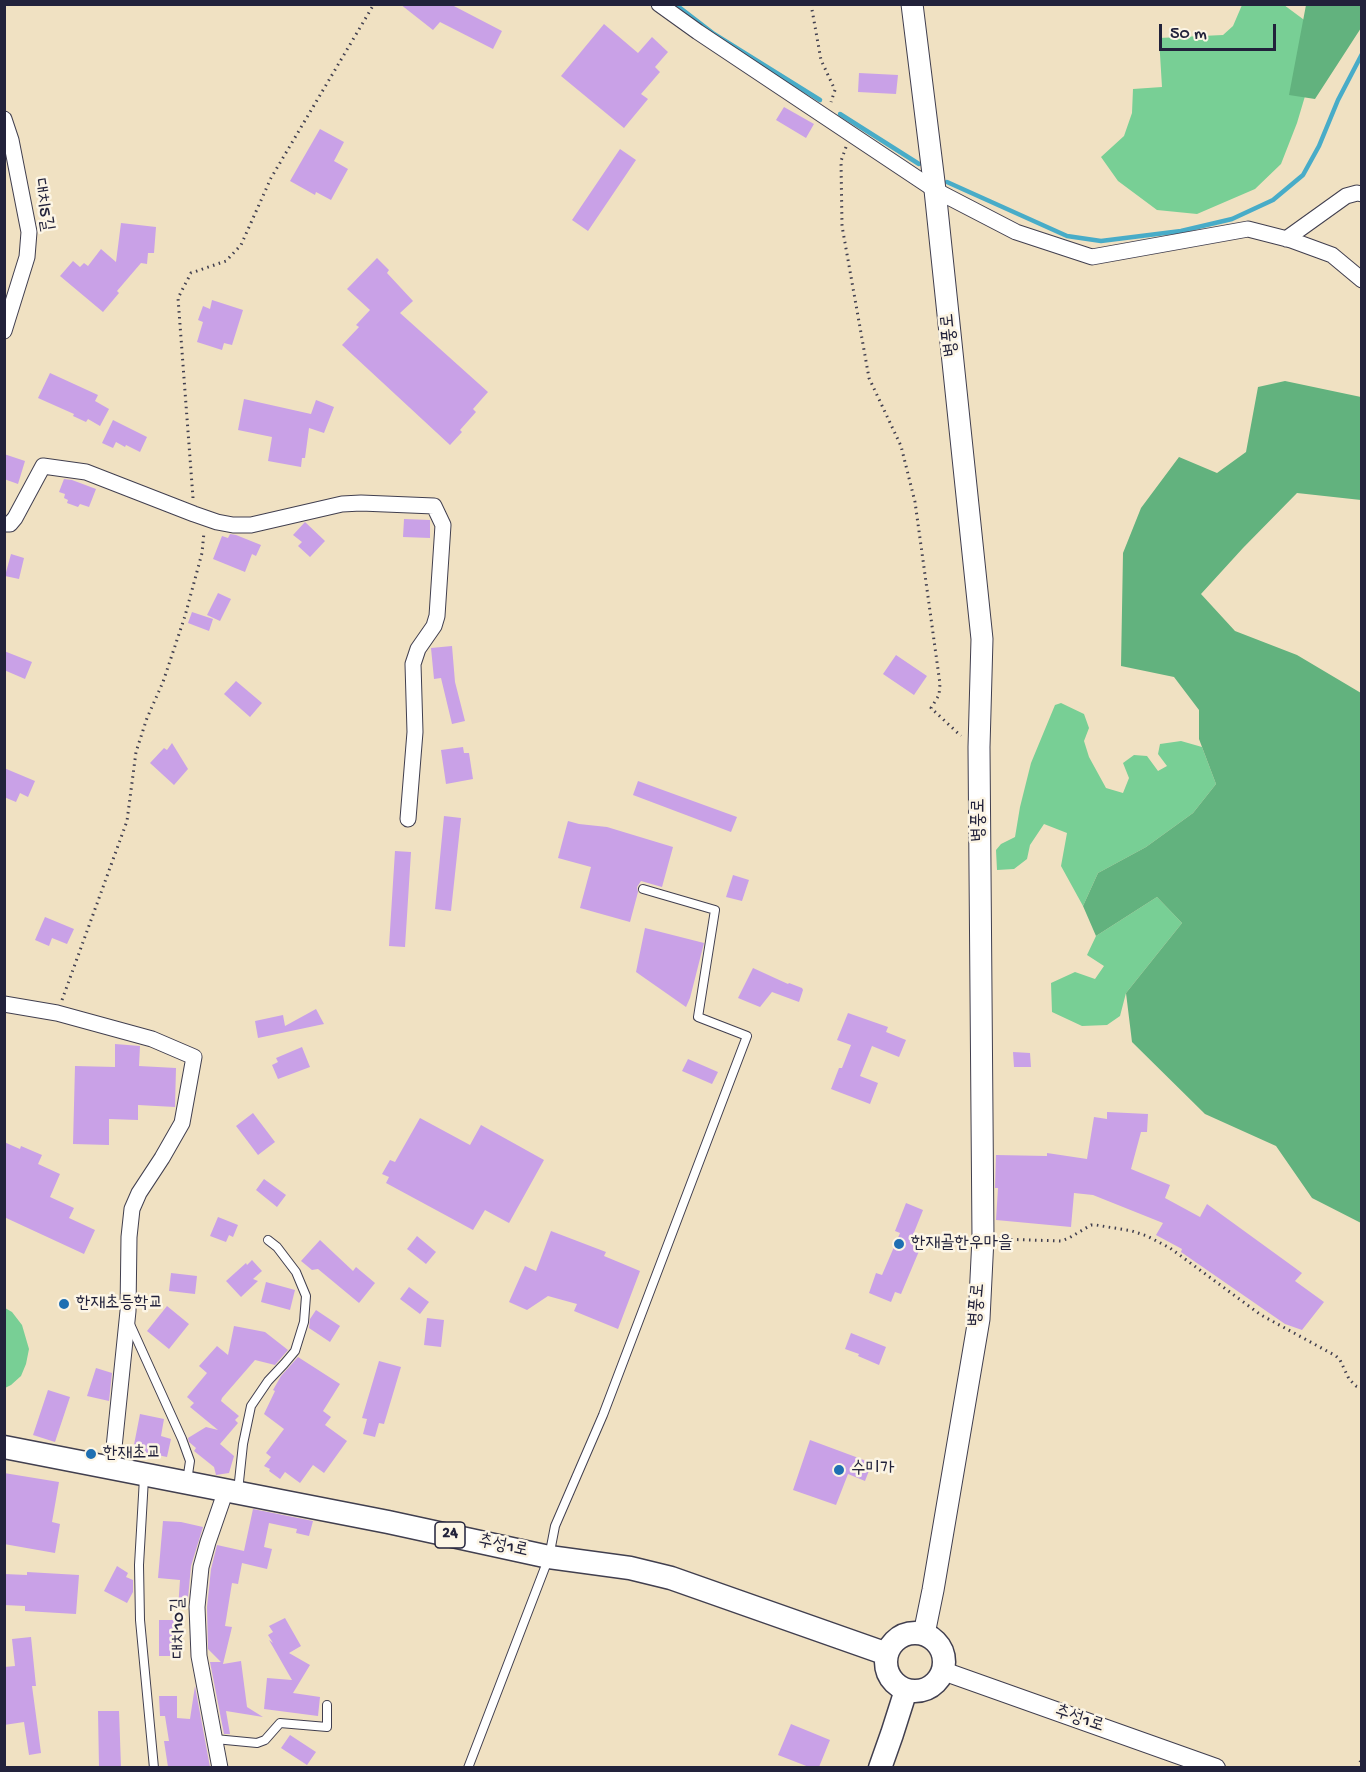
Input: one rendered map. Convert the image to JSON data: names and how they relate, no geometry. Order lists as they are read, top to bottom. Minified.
{"streets":{"main road":["병풍로","24","추성1로"],"street":["대치5길","대치10길"]},"crossings":[["병풍로","추성1로"],["추성1로","대치10길"]],"places":["한재골한우마을","한재초등학교","한재초교","수미가"],"scale_bar":"50 m"}
